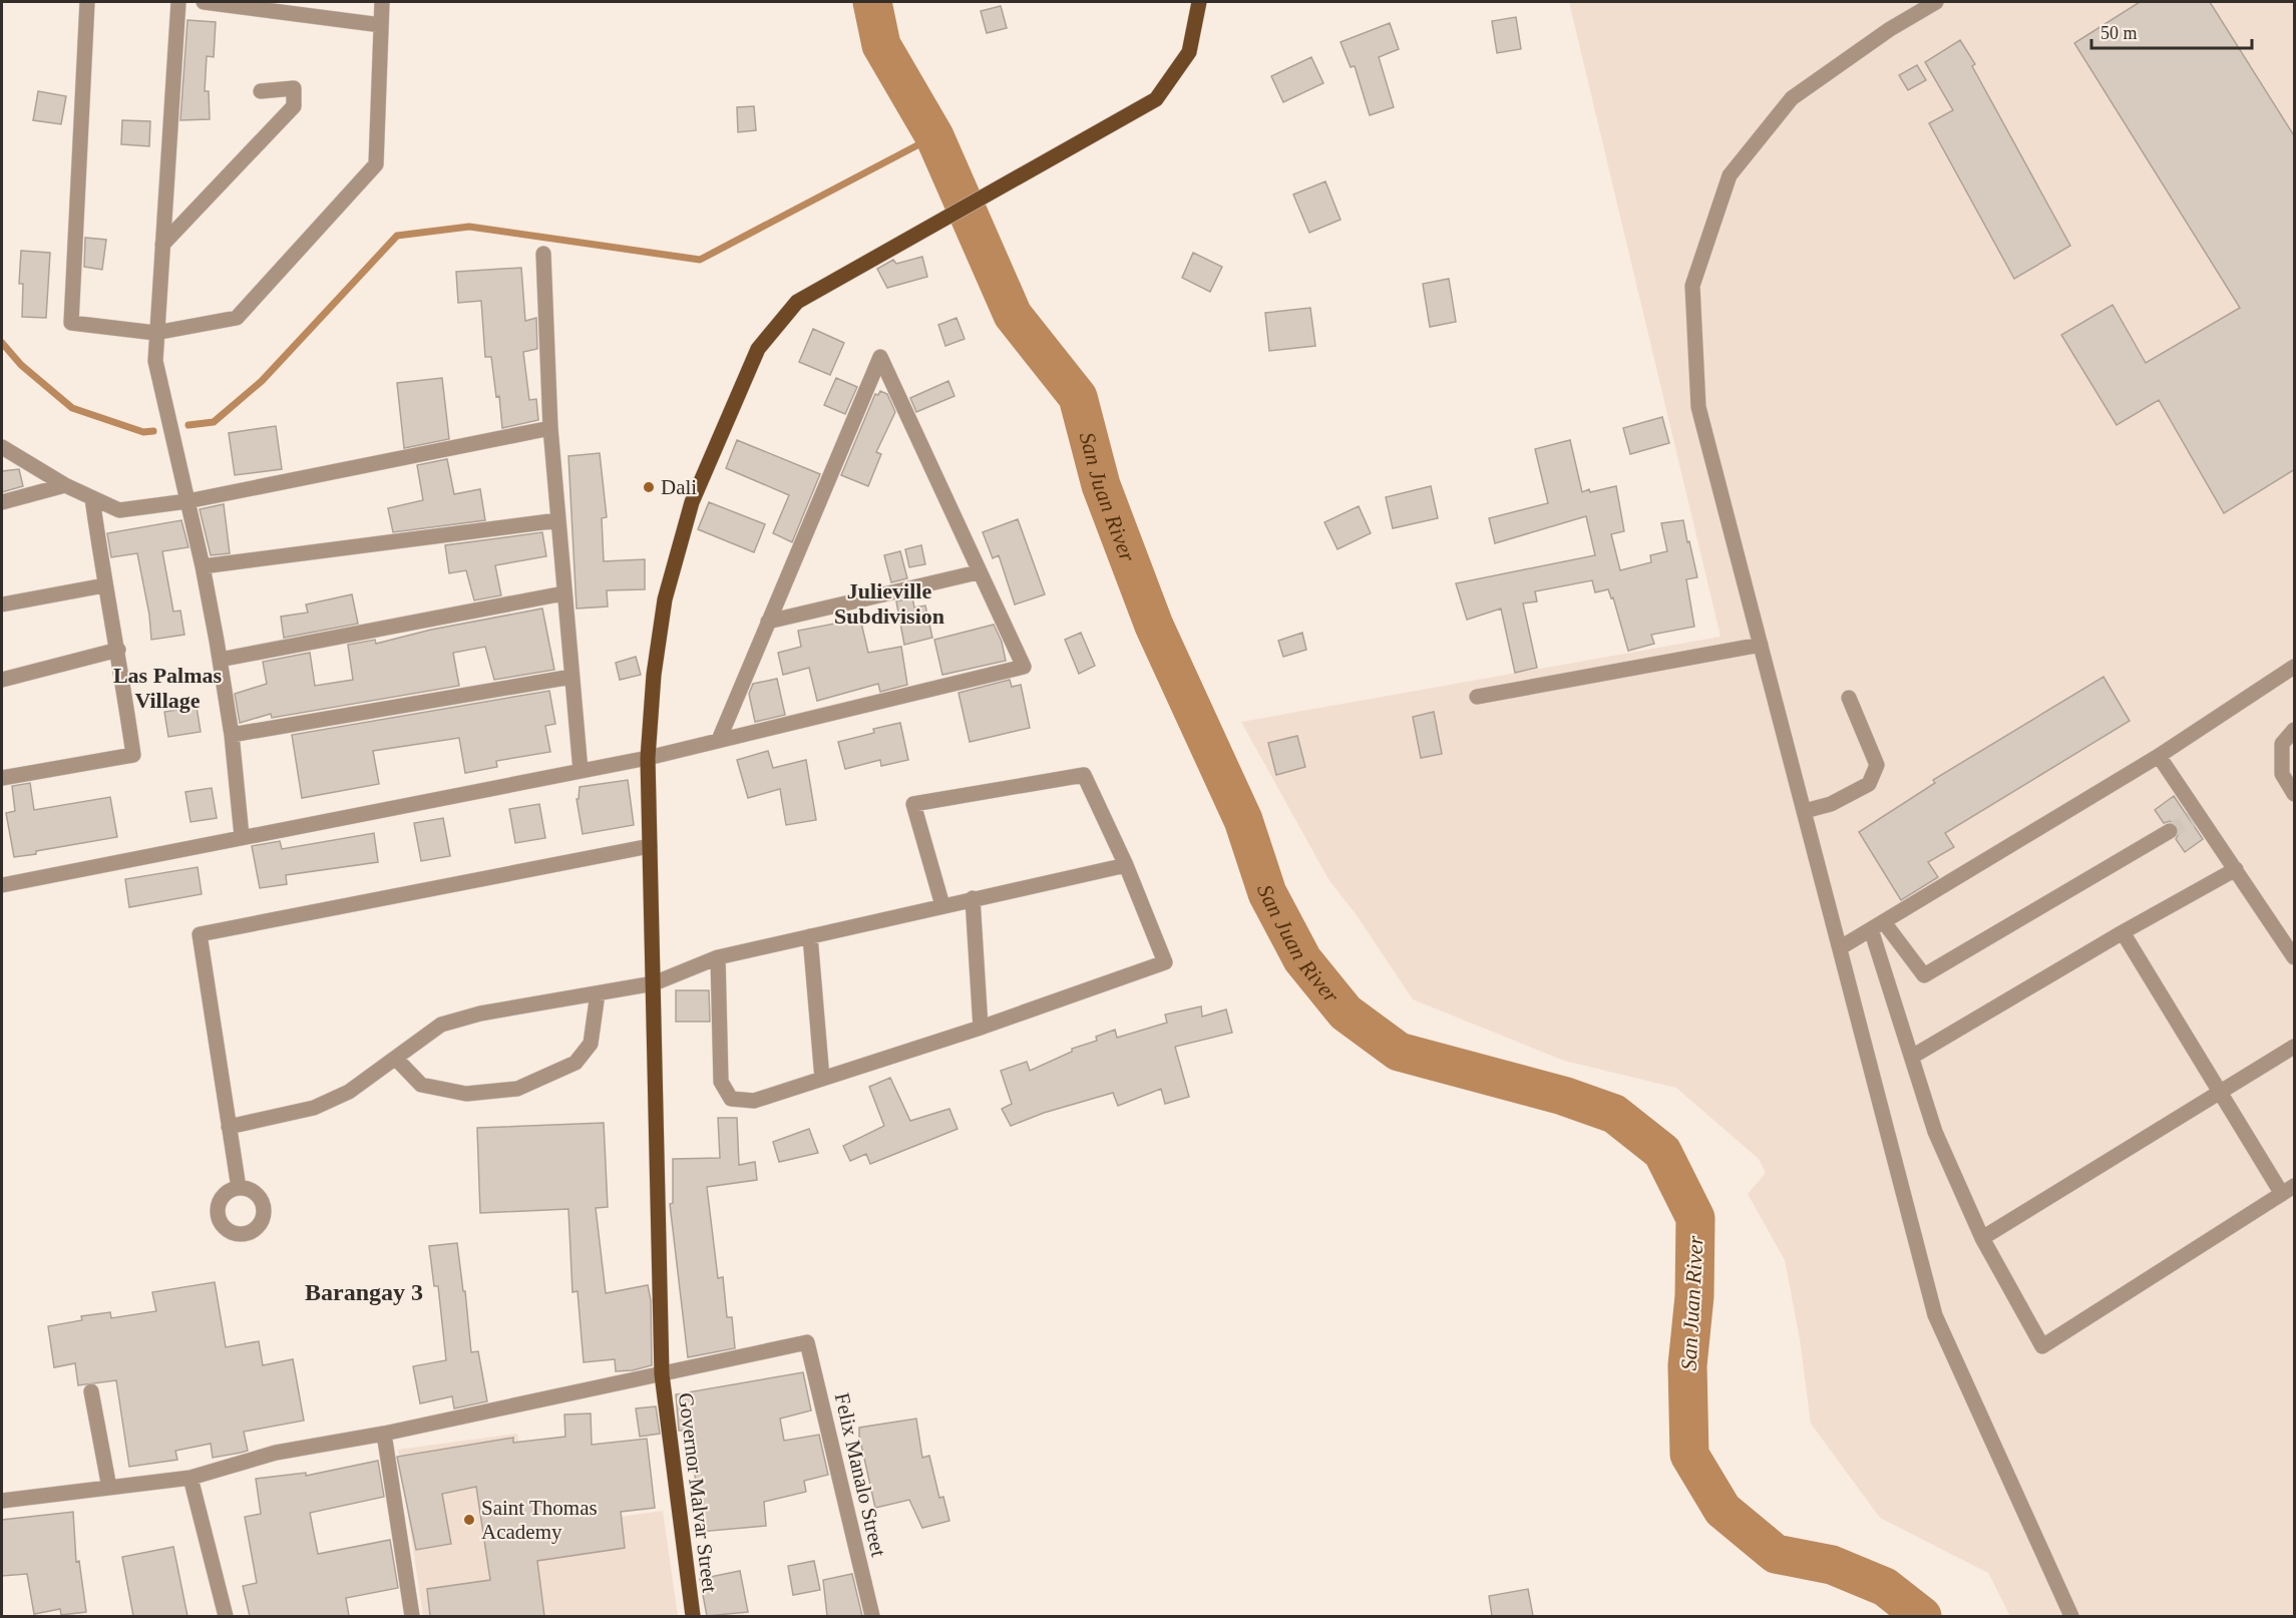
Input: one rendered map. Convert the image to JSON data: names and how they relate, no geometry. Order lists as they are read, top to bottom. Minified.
{"streets":{"main road":["Governor Malvar Street"],"street":["Felix Manalo Street"]},"crossings":[["Felix Manalo Street","Governor Malvar Street"]],"districts":["Julieville Subdivision","Las Palmas Village","Barangay 3"],"water":["San Juan River"],"places":["Dali","Saint Thomas Academy"],"scale_bar":"50 m"}
